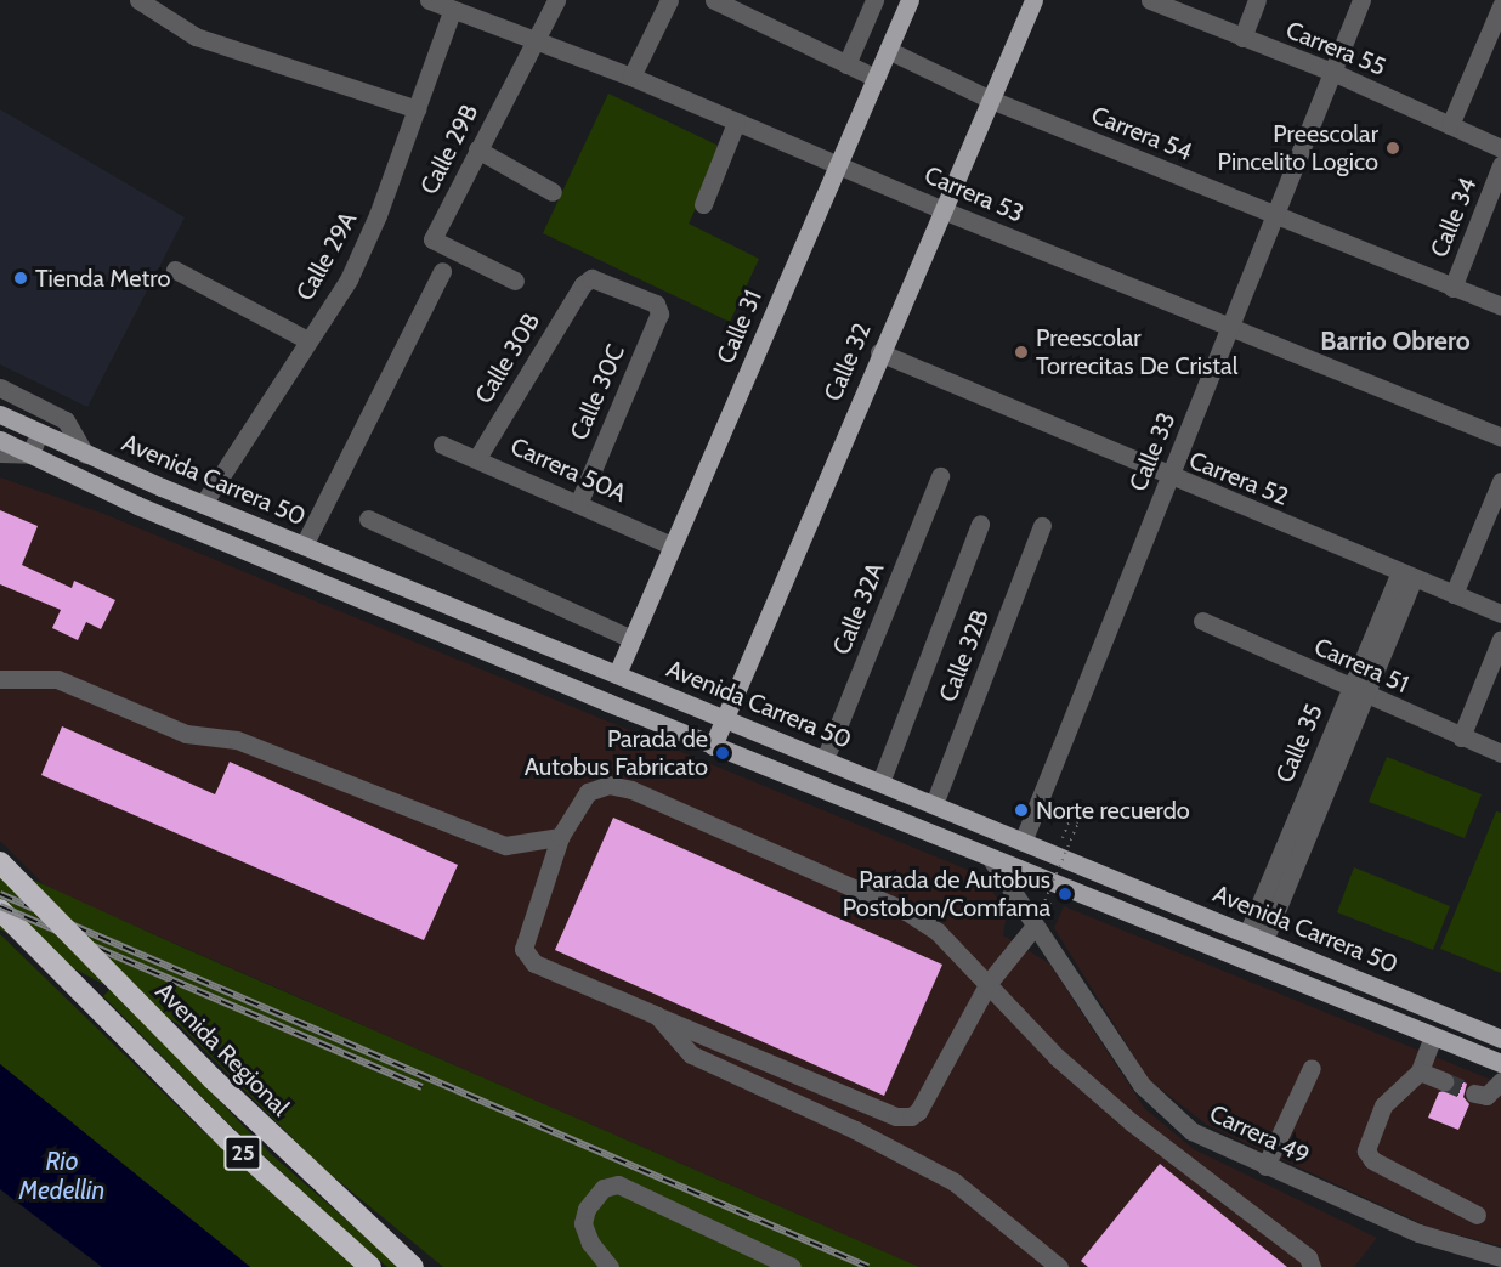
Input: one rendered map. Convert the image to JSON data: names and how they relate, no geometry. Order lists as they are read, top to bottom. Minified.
{"streets":{"highway":["Avenida Regional","25"],"main road":["Calle 31","Calle 32","Avenida Carrera 50"],"street":["Carrera 55","Carrera 54","Calle 29B","Carrera 53","Calle 34","Calle 29A","Calle 30B","Calle 30C","Calle 33","Carrera 50A","Carrera 52","Calle 32A","Calle 32B","Carrera 51","Calle 35","Carrera 49"]},"crossings":[["Carrera 55","Calle 33"],["Carrera 54","Calle 34"],["Carrera 54","Calle 31"],["Carrera 54","Calle 32"],["Carrera 54","Calle 33"],["Calle 29B","Carrera 53"],["Carrera 53","Calle 29A"],["Carrera 53","Calle 31"],["Carrera 53","Calle 32"],["Carrera 53","Calle 33"],["Calle 29A","Avenida Carrera 50"],["Calle 31","Carrera 50A"],["Calle 31","Avenida Carrera 50"],["Calle 30B","Calle 30C"],["Calle 30B","Carrera 50A"],["Calle 32","Carrera 52"],["Calle 32","Avenida Carrera 50"],["Calle 30C","Carrera 50A"],["Calle 33","Carrera 52"],["Calle 33","Avenida Carrera 50"],["Carrera 52","Calle 35"],["Avenida Carrera 50","Calle 32A"],["Avenida Carrera 50","Calle 32B"],["Avenida Carrera 50","Calle 35"],["Carrera 51","Calle 35"]],"districts":["Barrio Obrero"],"water":["Rio Medellin"],"places":["Preescolar Pincelito Logico","Tienda Metro","Preescolar Torrecitas De Cristal","Parada de Autobus Fabricato","Norte recuerdo","Parada de Autobus Postobon/Comfama"]}
